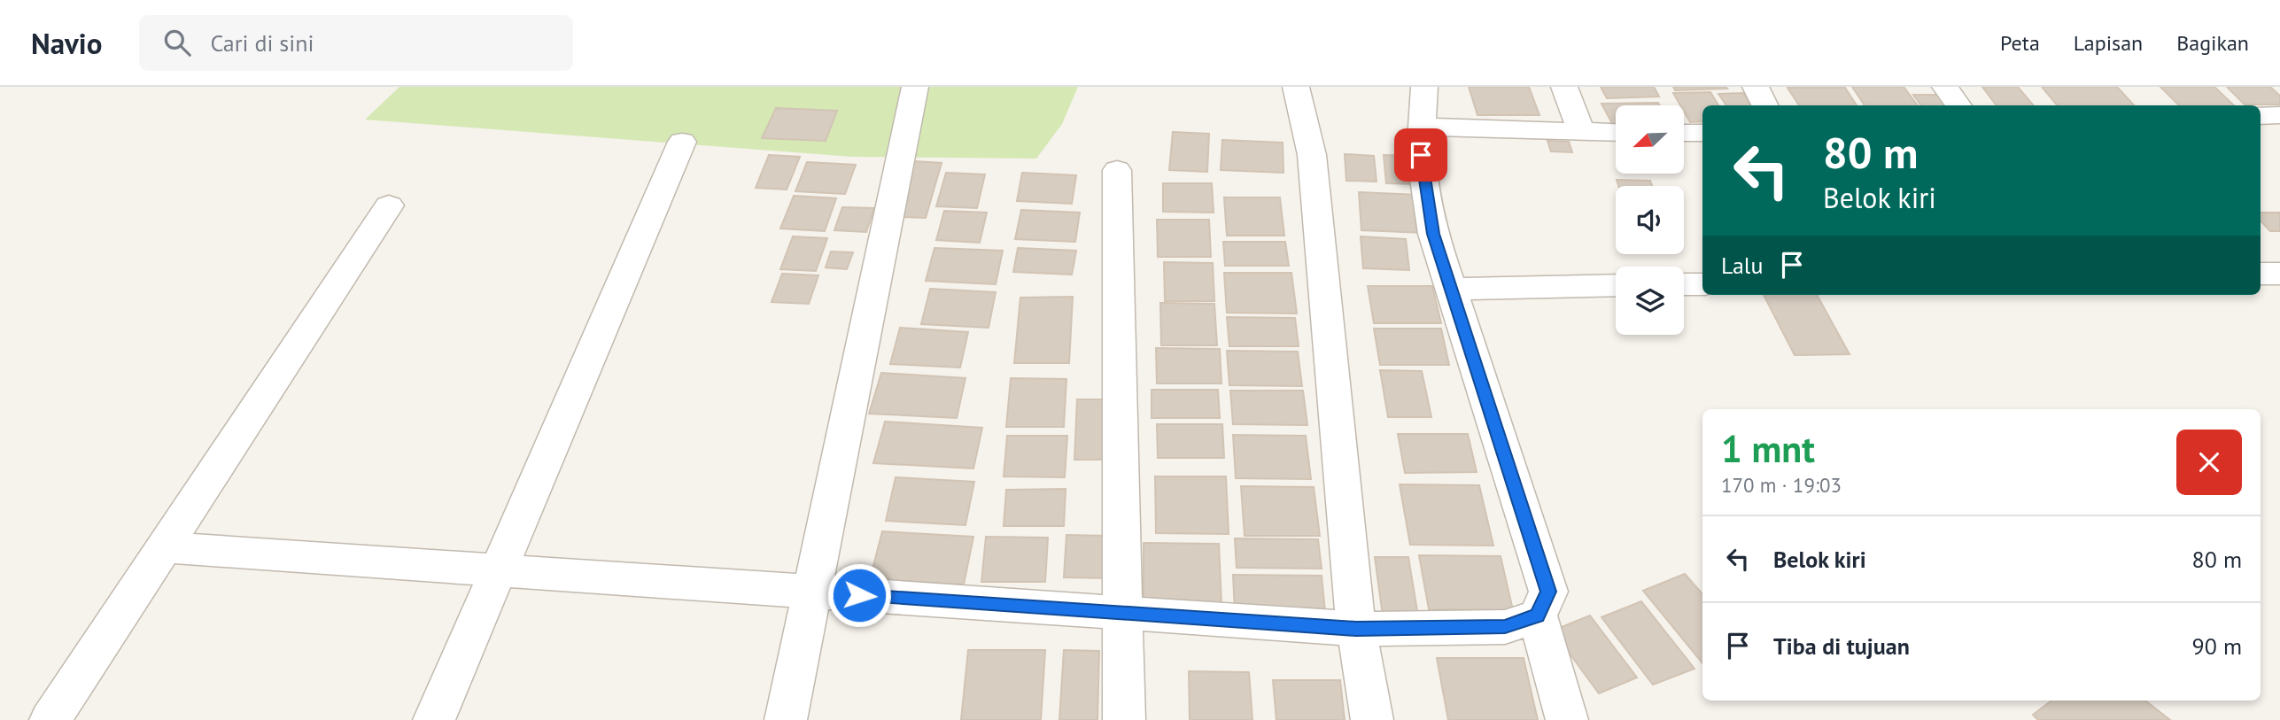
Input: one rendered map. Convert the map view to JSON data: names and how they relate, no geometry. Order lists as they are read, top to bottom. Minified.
{"north":"bottom left","page":{"header":"Navio","search":"Cari di sini","nav":["Peta","Lapisan","Bagikan"],"turn":["80 m","Belok kiri"],"then":"Lalu","heading":["1 mnt","170 m · 19:03"],"list":[{"name":"Belok kiri","value":"80 m"},{"name":"Tiba di tujuan","value":"90 m"}]}}
